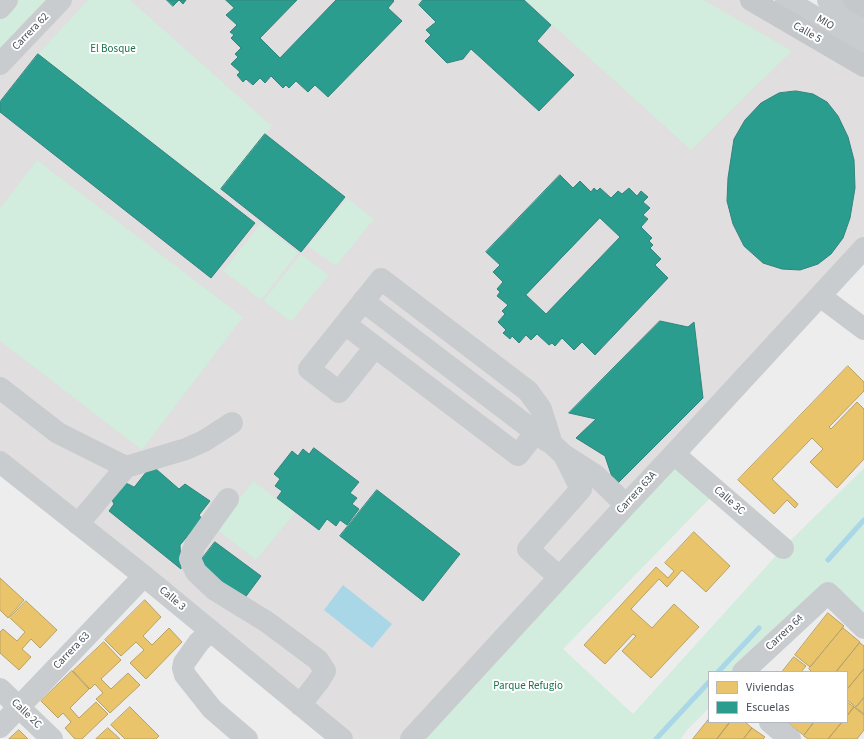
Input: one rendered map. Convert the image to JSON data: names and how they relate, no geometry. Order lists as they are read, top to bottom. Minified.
{"streets":{"main road":["Calle 5"],"street":["MIO","Carrera 62","Carrera 63A","Calle 3C","Calle 3","Carrera 64","Carrera 63","Calle 2C"]},"crossings":[["Carrera 63A","Calle 3C"],["Calle 3","Carrera 63"],["Carrera 63","Calle 2C"]],"parks":["El Bosque","Parque Refugio"],"legend":["Viviendas","Escuelas"]}
